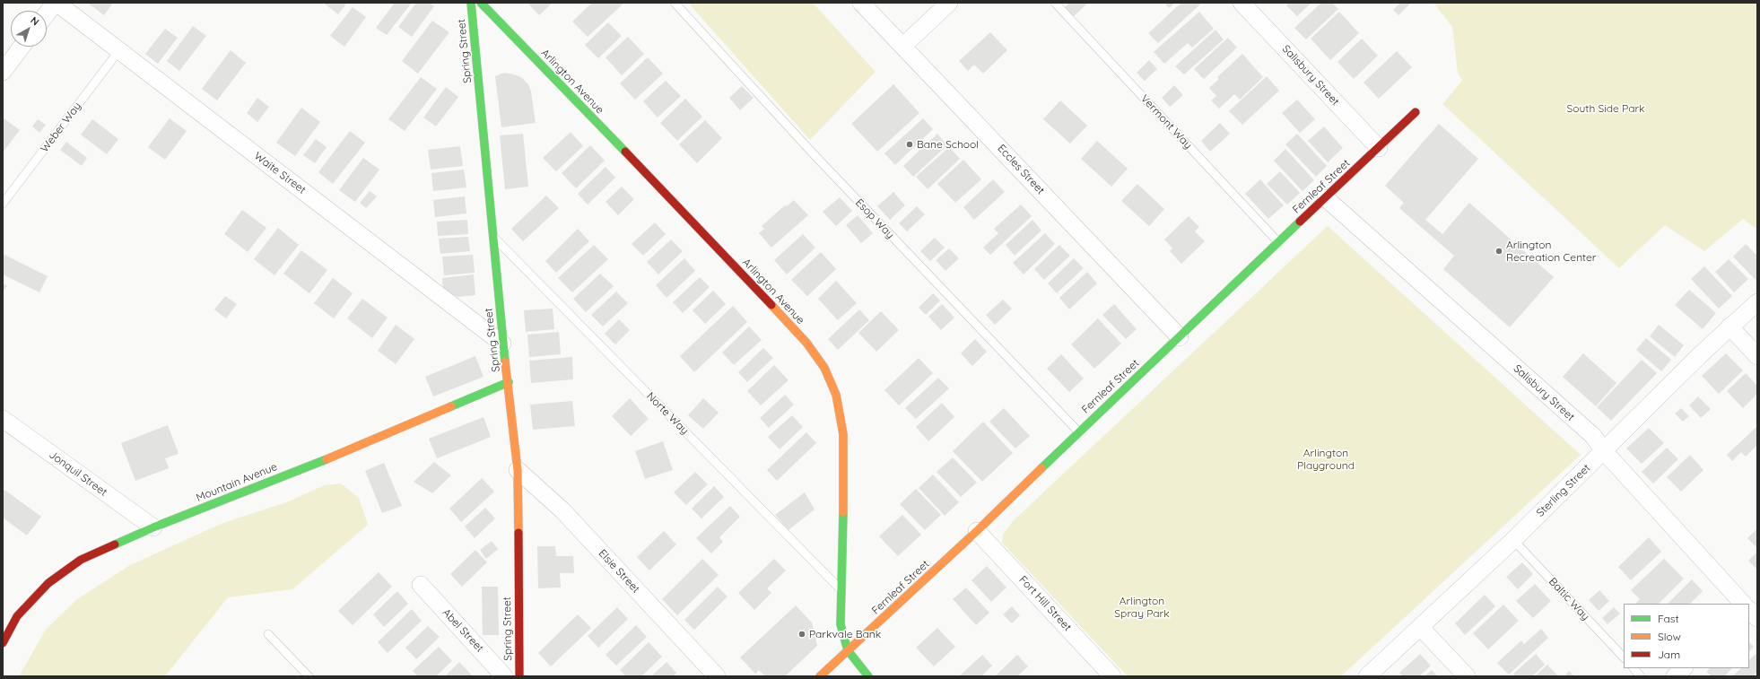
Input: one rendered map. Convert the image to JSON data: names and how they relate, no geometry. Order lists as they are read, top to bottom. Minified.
{"streets":{"street":["Spring Street","Salisbury Street","Arlington Avenue","Eccles Street","Waite Street","Fernleaf Street","Jonquil Street","Mountain Avenue","Sterling Street","Elsie Street","Fort Hill Street","Abel Street"],"lane":["Vermont Way","Weber Way","Esop Way","Norte Way","Baltic Way"]},"crossings":[["Spring Street","Waite Street"],["Spring Street","Norte Way"],["Spring Street","Mountain Avenue"],["Spring Street","Elsie Street"],["Salisbury Street","Fernleaf Street"],["Salisbury Street","Sterling Street"],["Arlington Avenue","Fernleaf Street"],["Arlington Avenue","Norte Way"],["Vermont Way","Fernleaf Street"],["Weber Way","Waite Street"],["Eccles Street","Fernleaf Street"],["Fernleaf Street","Esop Way"],["Fernleaf Street","Fort Hill Street"],["Jonquil Street","Mountain Avenue"],["Sterling Street","Baltic Way"]],"parks":["South Side Park","Arlington Playground","Arlington Spray Park"],"places":["Bane School","Arlington Recreation Center","Parkvale Bank"],"legend":["Fast","Slow","Jam"],"north":"top right"}
